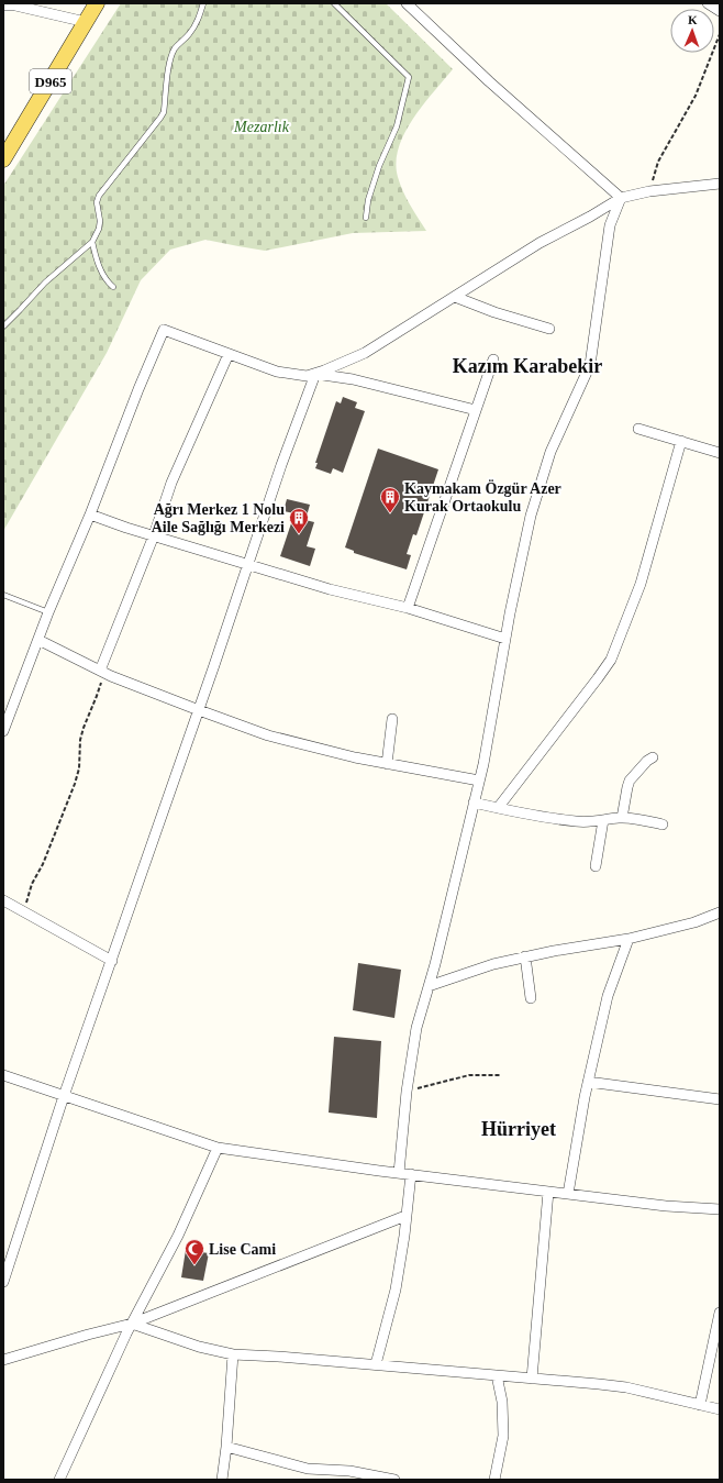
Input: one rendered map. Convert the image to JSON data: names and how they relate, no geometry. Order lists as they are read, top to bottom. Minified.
{"streets":{"main road":["D965"]},"districts":["Kazım Karabekir","Hürriyet"],"parks":["Mezarlık"],"places":{"building":["Kaymakam Özgür Azer Kurak Ortaokulu","Ağrı Merkez 1 Nolu Aile Sağlığı Merkezi"],"mosque":["Lise Cami"]},"north":"top"}
